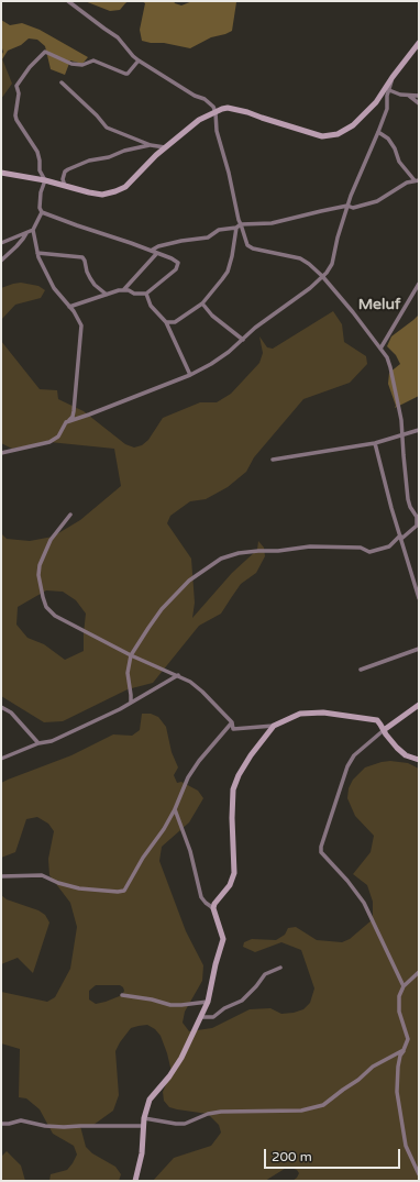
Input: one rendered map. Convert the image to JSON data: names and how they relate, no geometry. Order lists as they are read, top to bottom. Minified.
{"districts":["Meluf"],"scale_bar":"200 m"}
